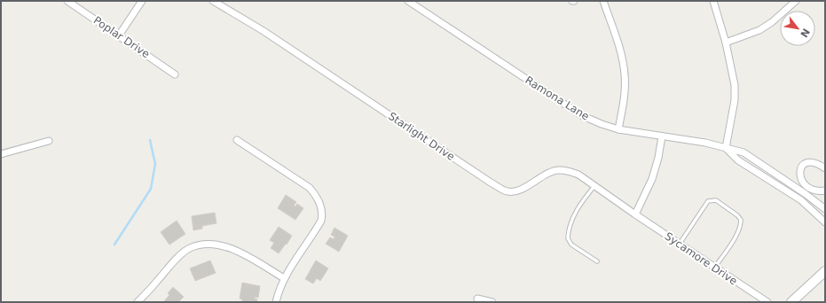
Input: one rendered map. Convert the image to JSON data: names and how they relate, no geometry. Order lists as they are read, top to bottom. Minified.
{"streets":{"street":["Poplar Drive","Ramona Lane","Starlight Drive","Sycamore Drive"]},"crossings":[["Starlight Drive","Sycamore Drive"]],"north":"bottom right"}
